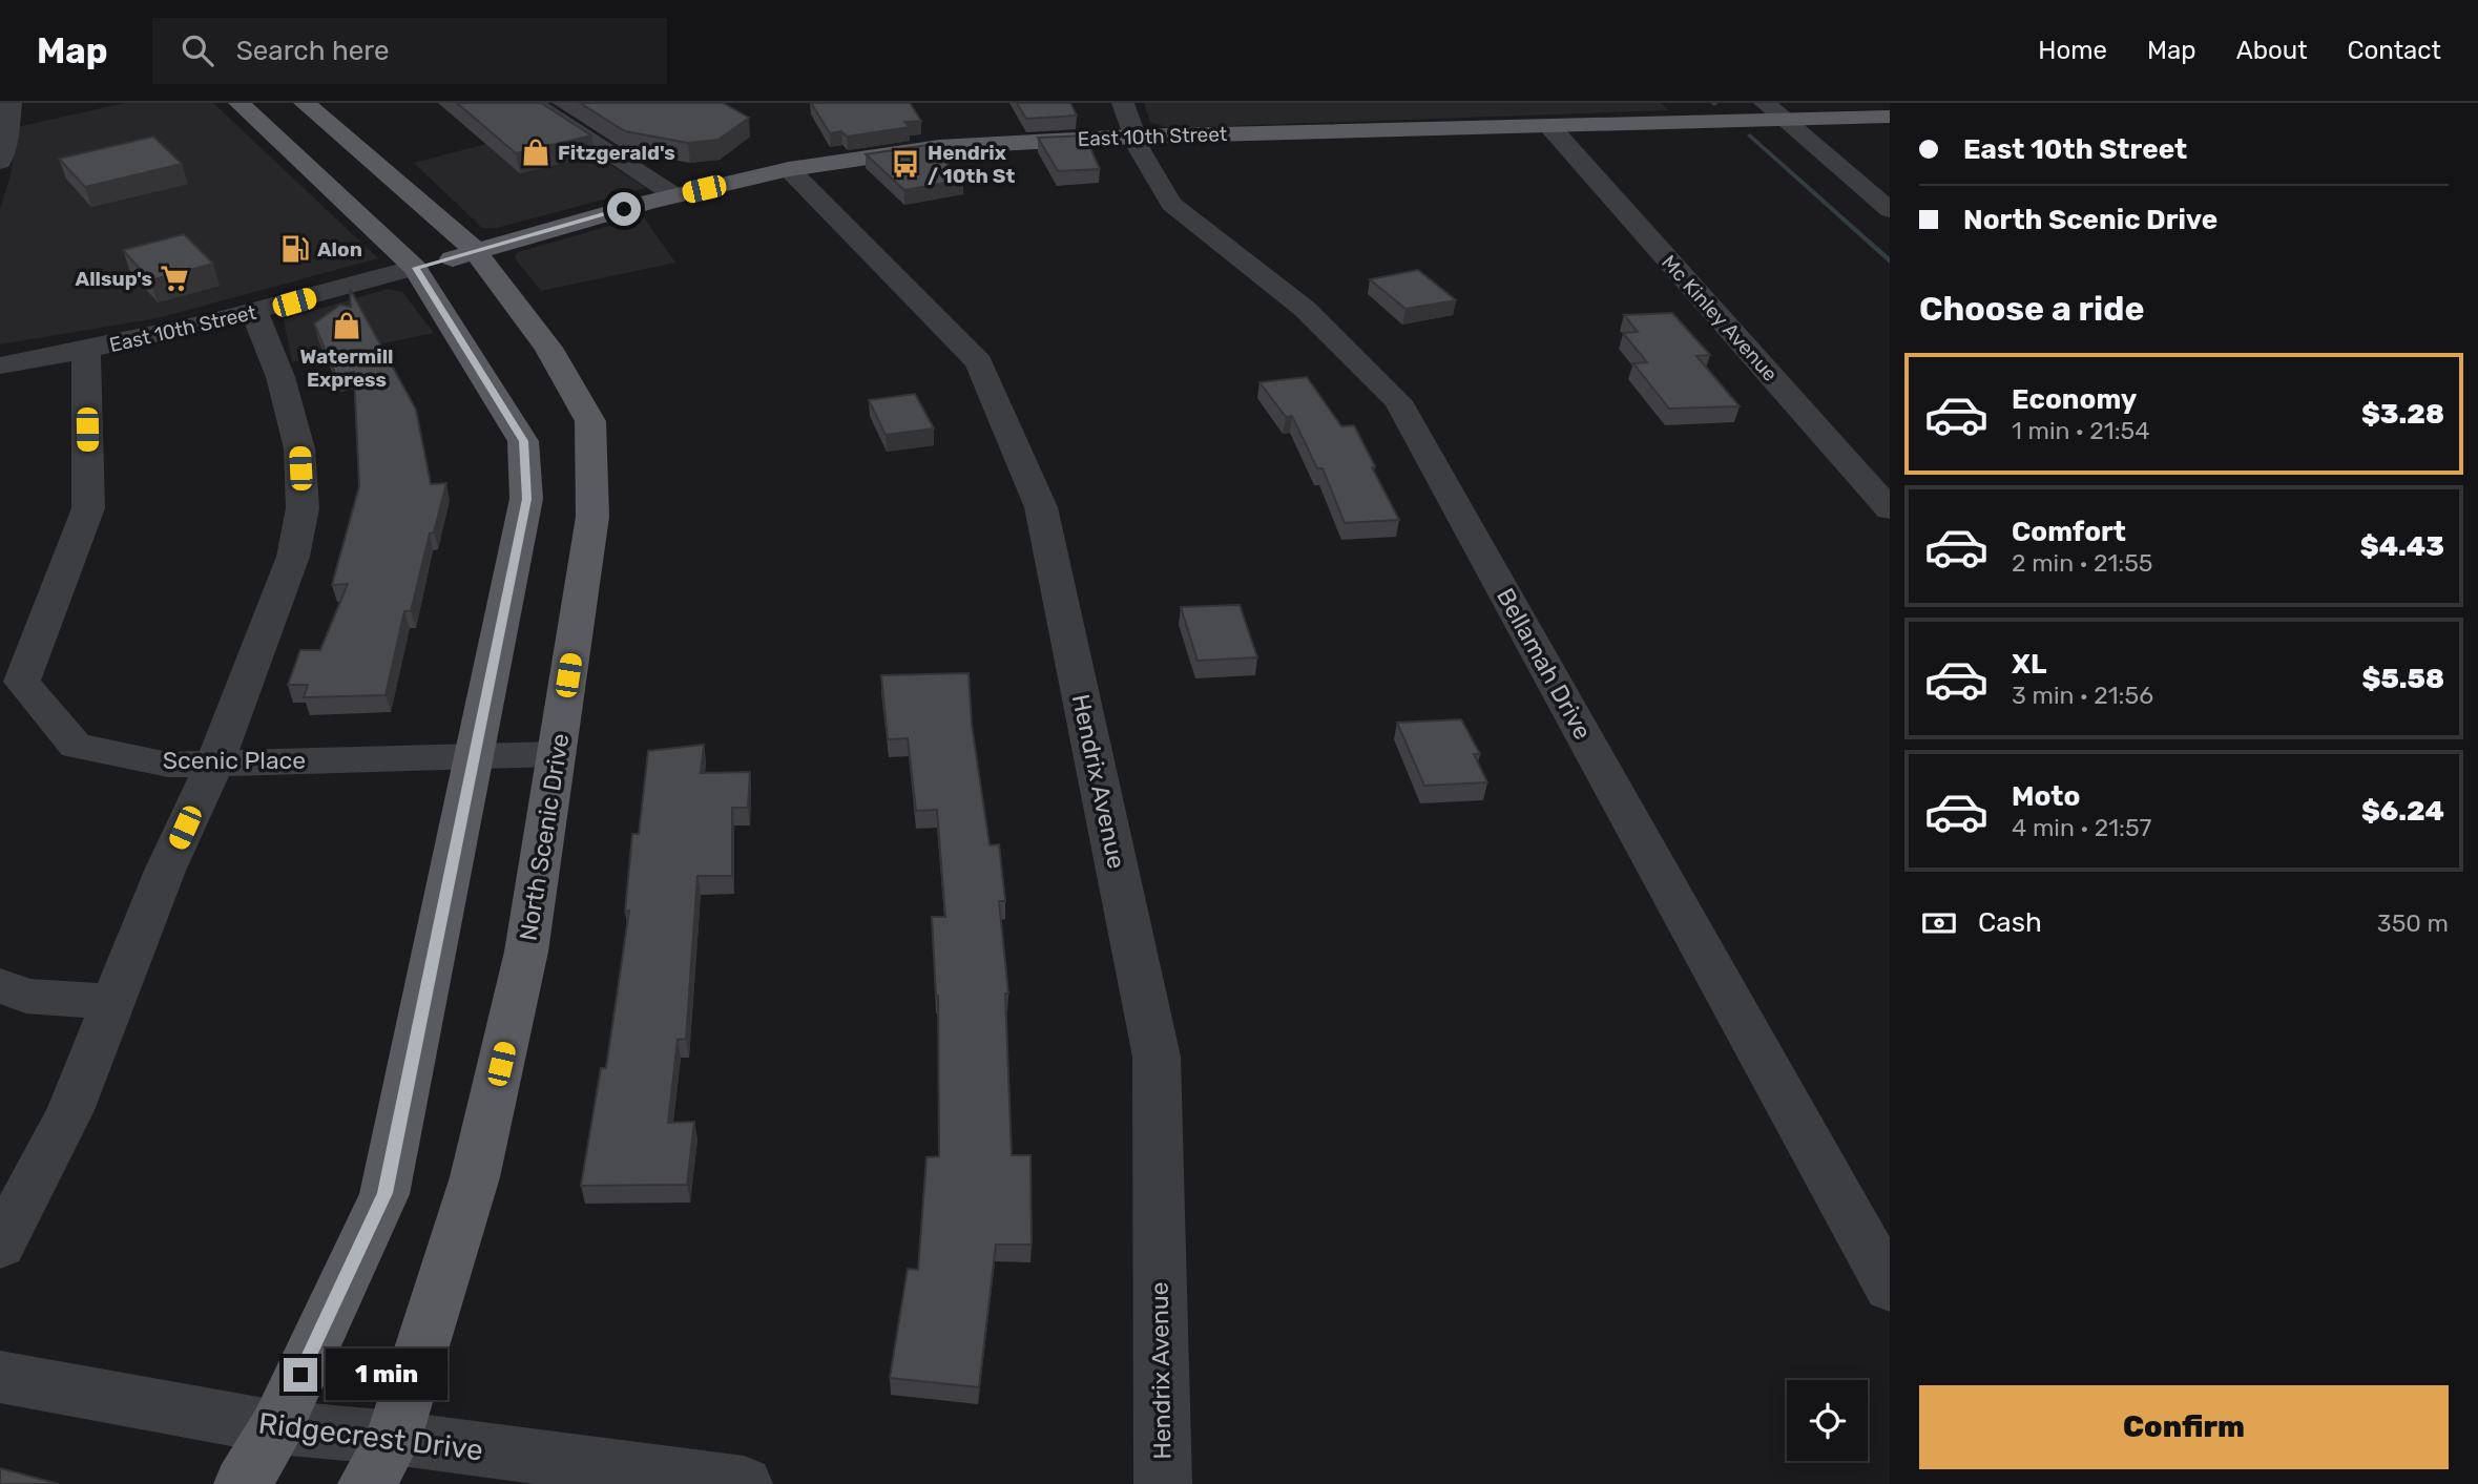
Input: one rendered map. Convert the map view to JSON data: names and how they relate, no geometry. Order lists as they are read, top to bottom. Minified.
{"streets":{"main road":["East 10th Street","North Scenic Drive"],"street":["Mc Kinley Avenue","Bellamah Drive","Scenic Place","Hendrix Avenue","Ridgecrest Drive"]},"crossings":[["East 10th Street","Mc Kinley Avenue"],["East 10th Street","Bellamah Drive"],["East 10th Street","Scenic Place"],["East 10th Street","Hendrix Avenue"],["East 10th Street","North Scenic Drive"],["Scenic Place","North Scenic Drive"],["North Scenic Drive","Ridgecrest Drive"]],"places":{"shop":["Fitzgerald's","Watermill Express"],"bus stop":["Hendrix / 10th St"],"fuel station":["Alon"],"supermarket":["Allsup's"]},"page":{"header":"Map","search":"Search here","nav":["Home","Map","About","Contact"],"banner":["East 10th Street","North Scenic Drive"],"heading":"Choose a ride","list":[{"name":"Economy","note":"1 min · 21:54","value":"$3.28"},{"name":"Comfort","note":"2 min · 21:55","value":"$4.43"},{"name":"XL","note":"3 min · 21:56","value":"$5.58"},{"name":"Moto","note":"4 min · 21:57","value":"$6.24"}],"pay":["Cash","350 m"],"bubble":"1 min","buttons":"Confirm"}}
